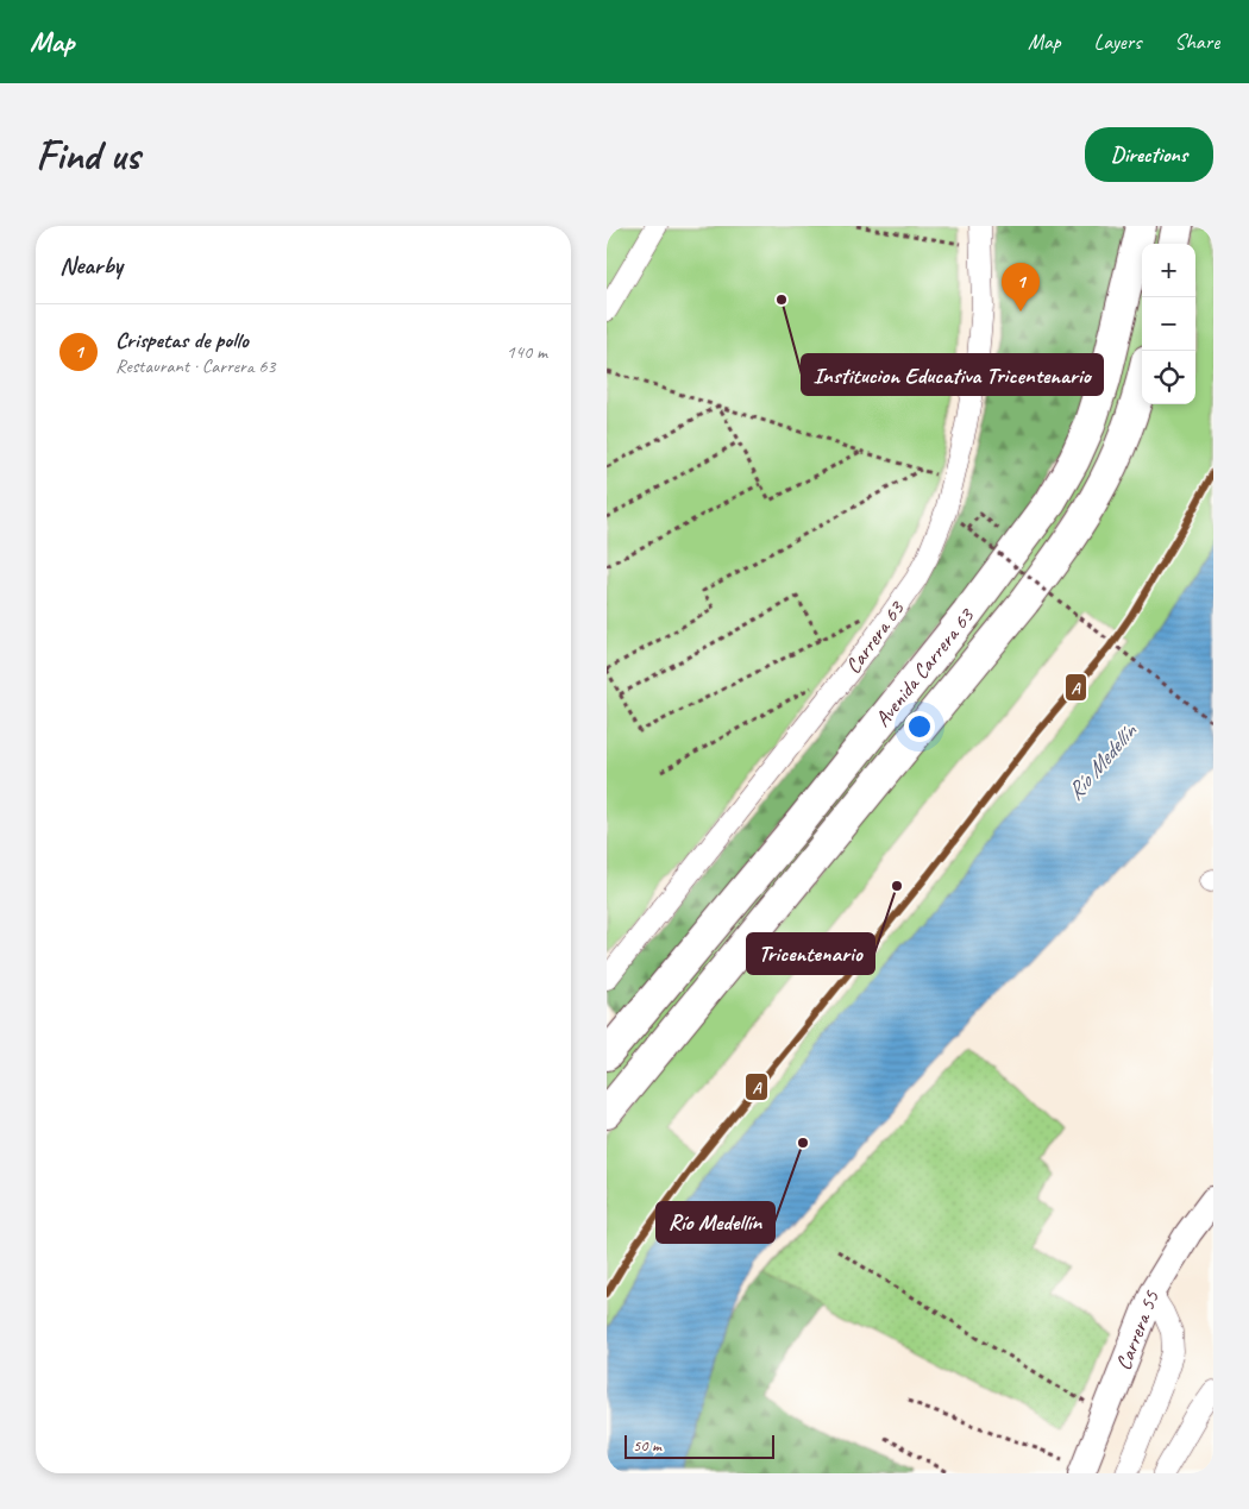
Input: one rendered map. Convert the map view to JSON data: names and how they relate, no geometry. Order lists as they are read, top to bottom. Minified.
{"streets":{"highway":["Avenida Carrera 63"],"main road":["Carrera 55"],"street":["Carrera 63"]},"water":["Río Medellín"],"places":["Institucion Educativa Tricentenario","Tricentenario","Río Medellín"],"lines":["transit line A"],"scale_bar":"50 m","page":{"header":"Map","nav":["Map","Layers","Share"],"buttons":"Directions","title":"Find us","heading":"Nearby","map_buttons":["+","−"],"pins":"1","list":[{"mark":"1","name":"Crispetas de pollo","note":"Restaurant · Carrera 63","value":"140 m"}],"scale":"50 m"}}
